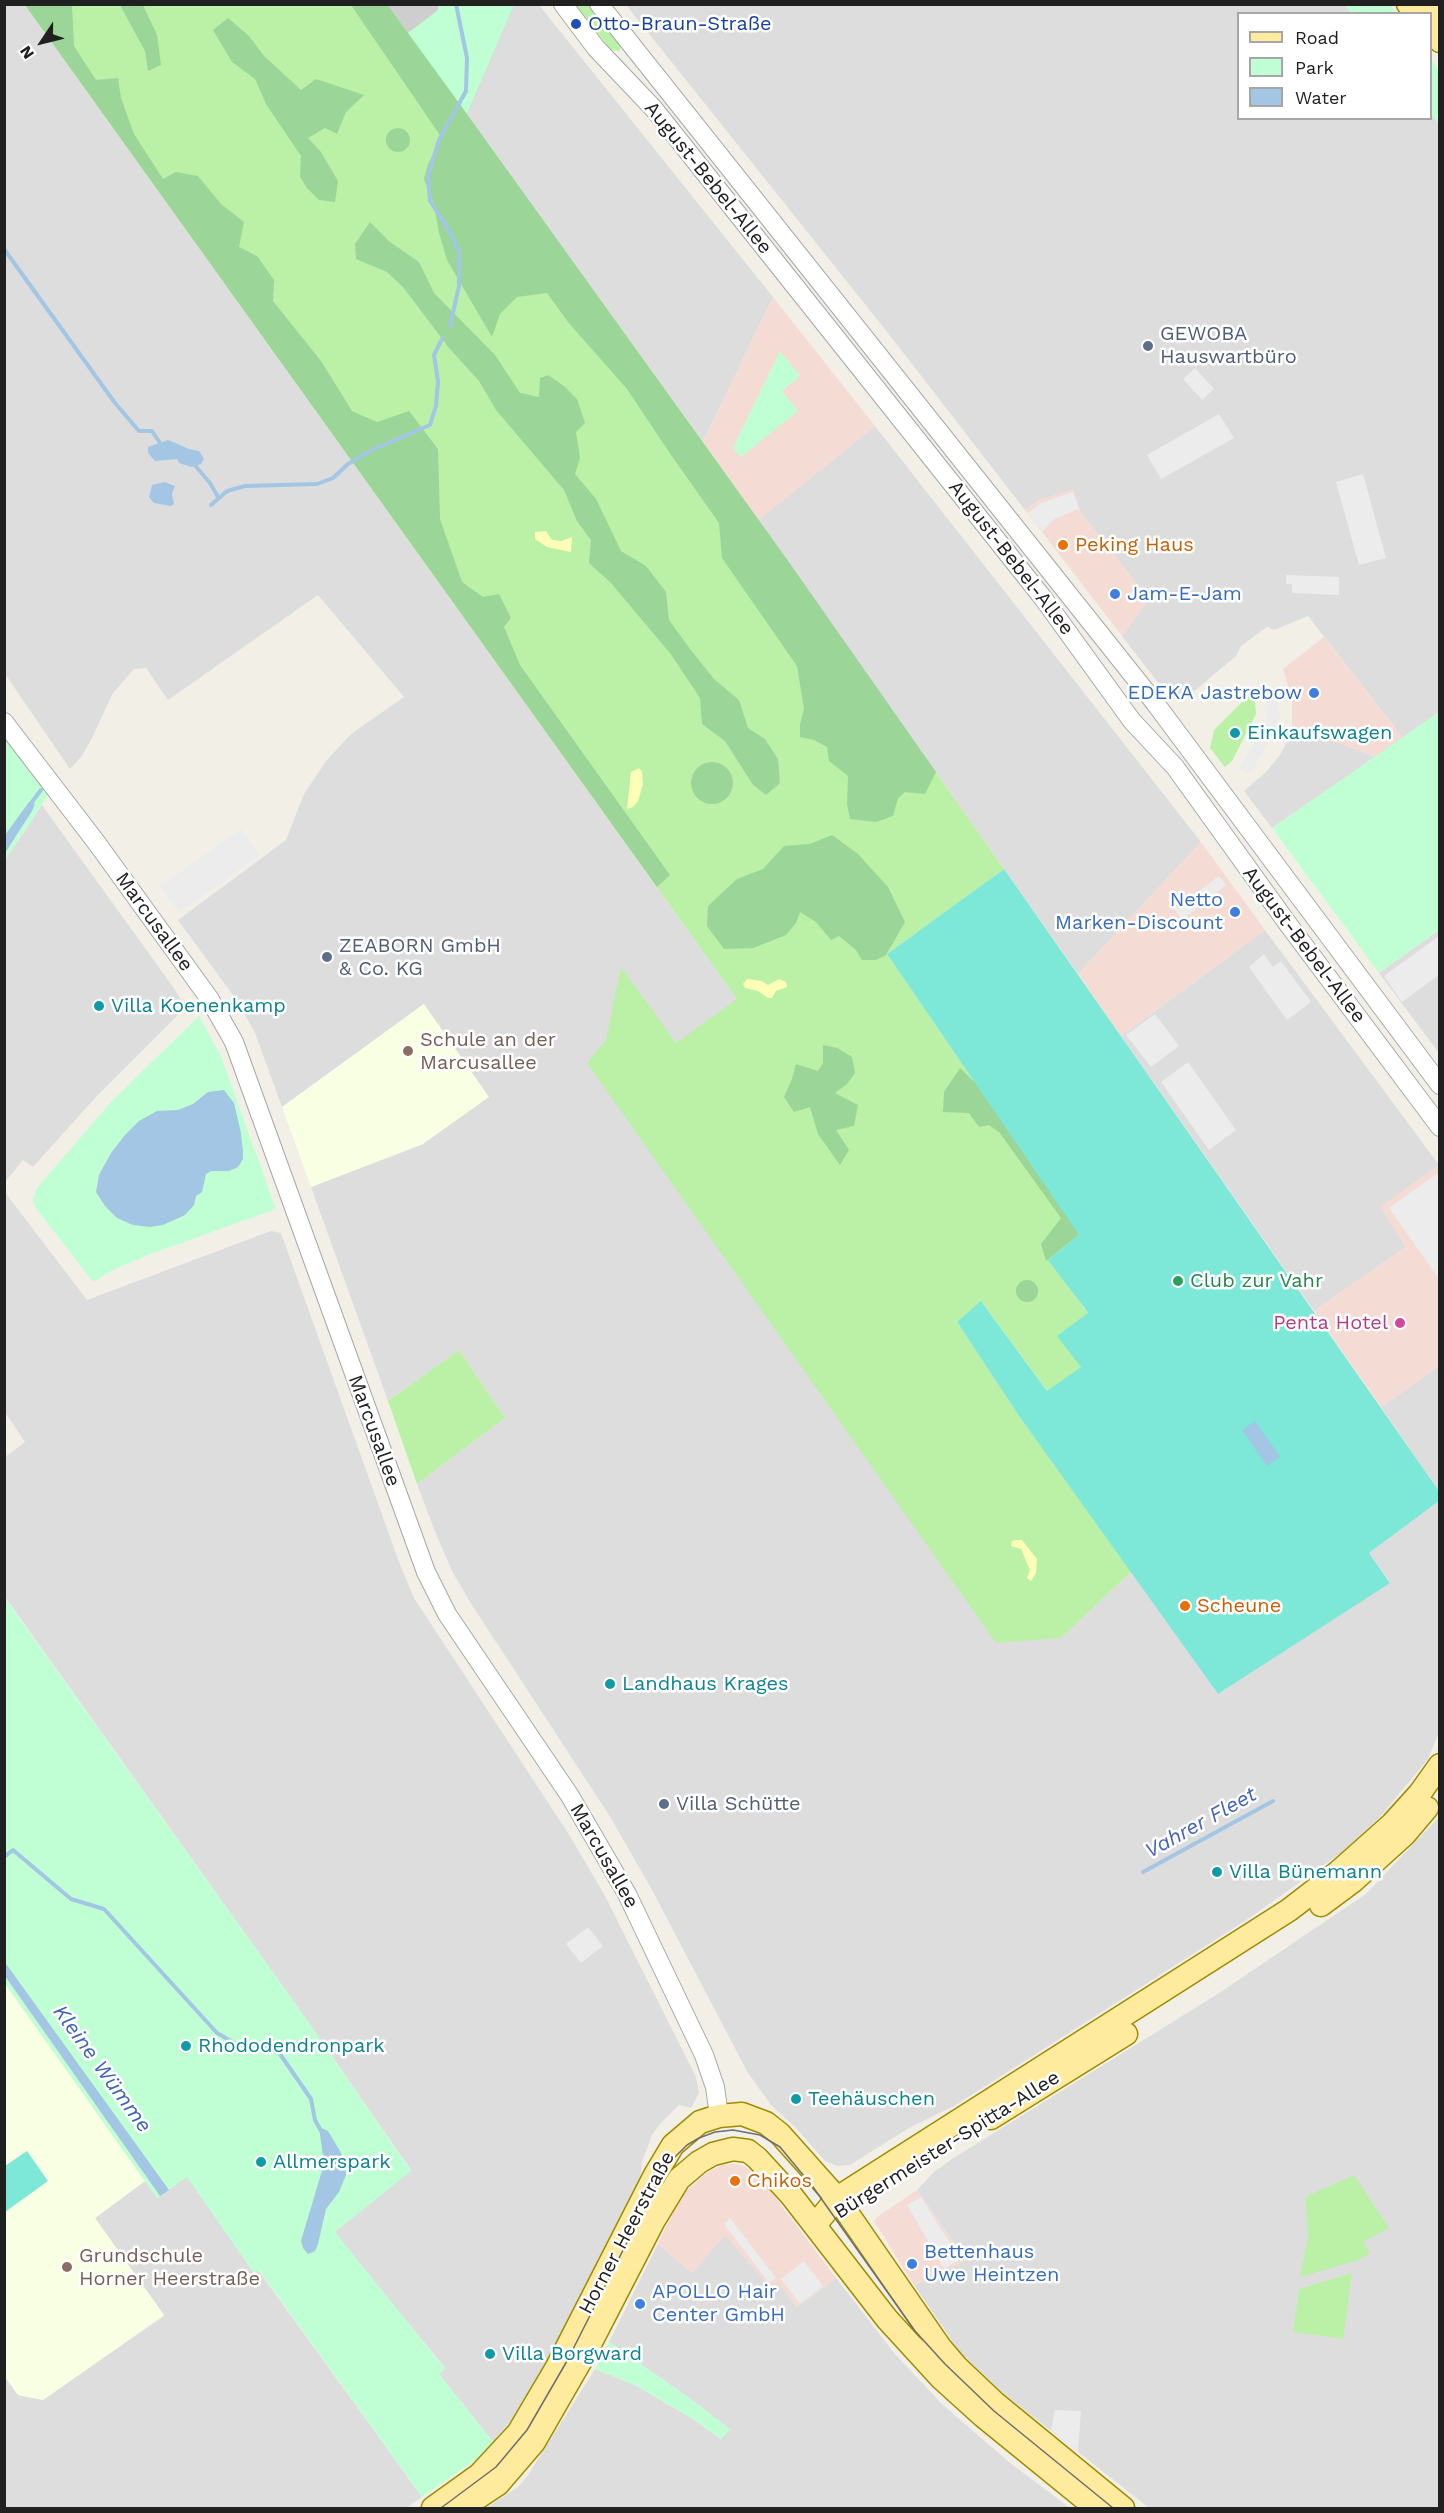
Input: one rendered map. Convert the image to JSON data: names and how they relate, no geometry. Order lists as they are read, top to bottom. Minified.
{"streets":{"main road":["Marcusallee","Bürgermeister-Spitta-Allee","Horner Heerstraße"],"street":["August-Bebel-Allee"]},"crossings":[["Marcusallee","Horner Heerstraße"],["Bürgermeister-Spitta-Allee","Horner Heerstraße"]],"water":["Vahrer Fleet","Kleine Wümme"],"places":["Otto-Braun-Straße","GEWOBA Hauswartbüro","Peking Haus","Jam-E-Jam","EDEKA Jastrebow","Einkaufswagen","Netto Marken-Discount","ZEABORN GmbH & Co. KG","Villa Koenenkamp","Schule an der Marcusallee","Club zur Vahr","Penta Hotel","Scheune","Landhaus Krages","Villa Schütte","Villa Bünemann","Rhododendronpark","Teehäuschen","Allmerspark","Chikos","Bettenhaus Uwe Heintzen","Grundschule Horner Heerstraße","APOLLO Hair Center GmbH","Villa Borgward"],"legend":["Road","Park","Water"],"north":"bottom left"}
